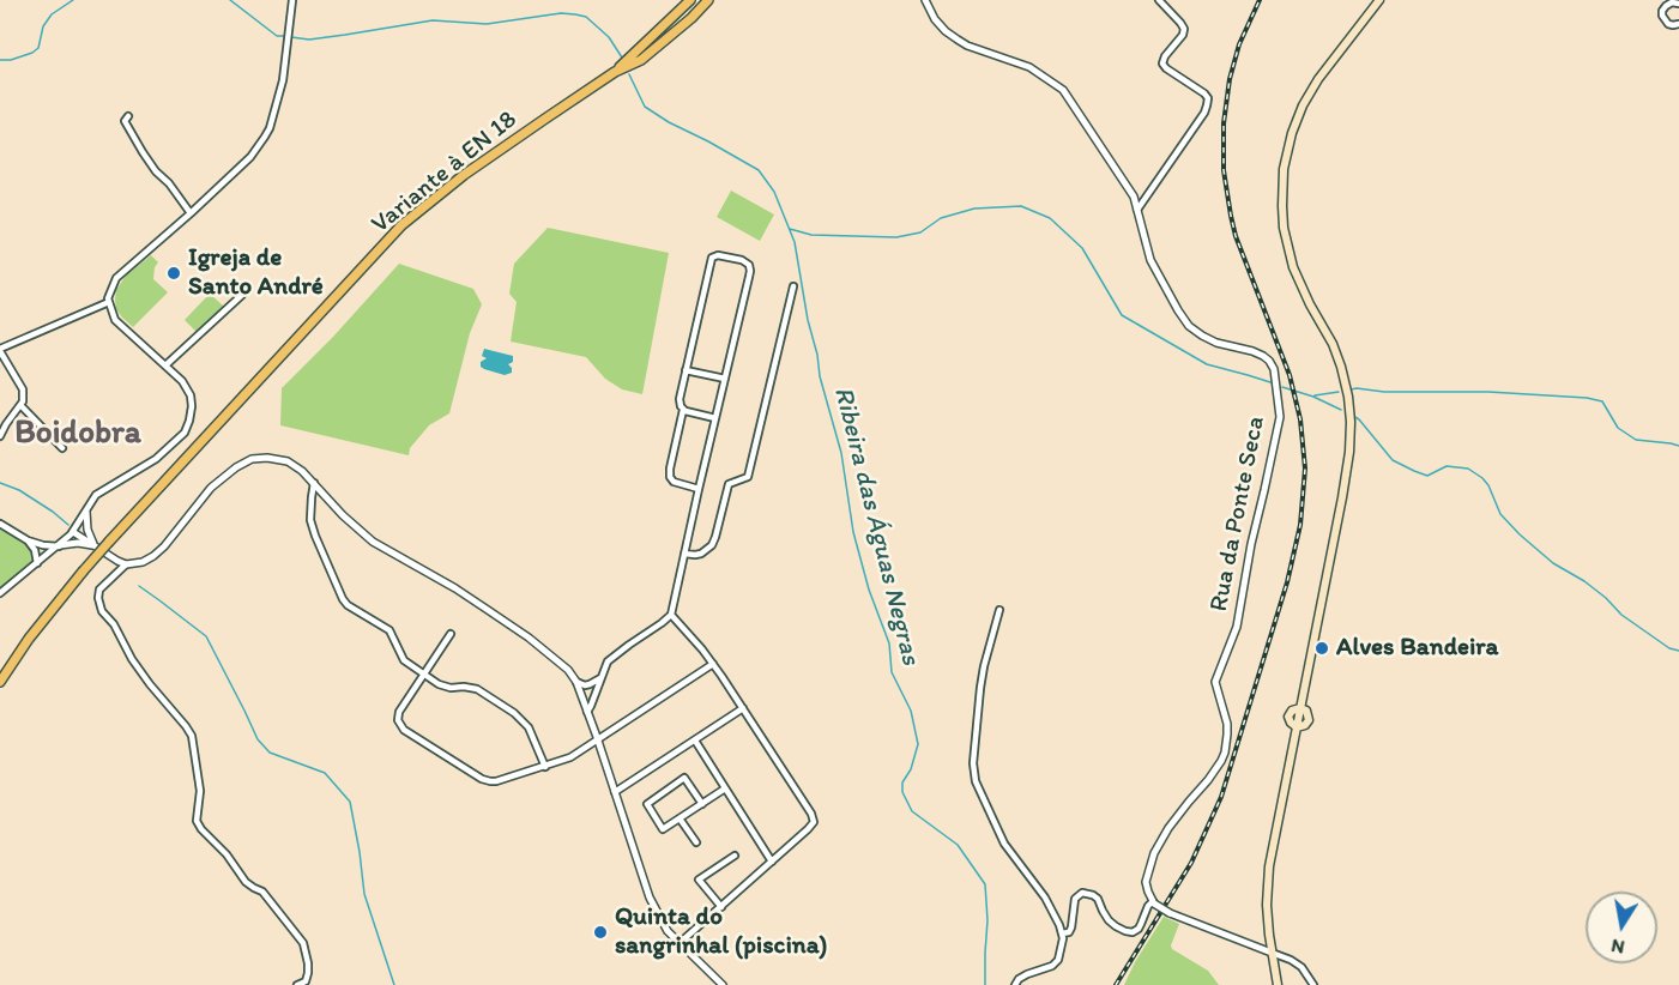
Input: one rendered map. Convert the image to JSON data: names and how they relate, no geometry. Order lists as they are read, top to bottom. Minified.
{"streets":{"main road":["Variante à EN 18"],"street":["Rua da Ponte Seca"]},"districts":["Boidobra"],"water":["Ribeira das Águas Negras"],"places":["Igreja de Santo André","Alves Bandeira","Quinta do sangrinhal (piscina)"],"north":"bottom"}
